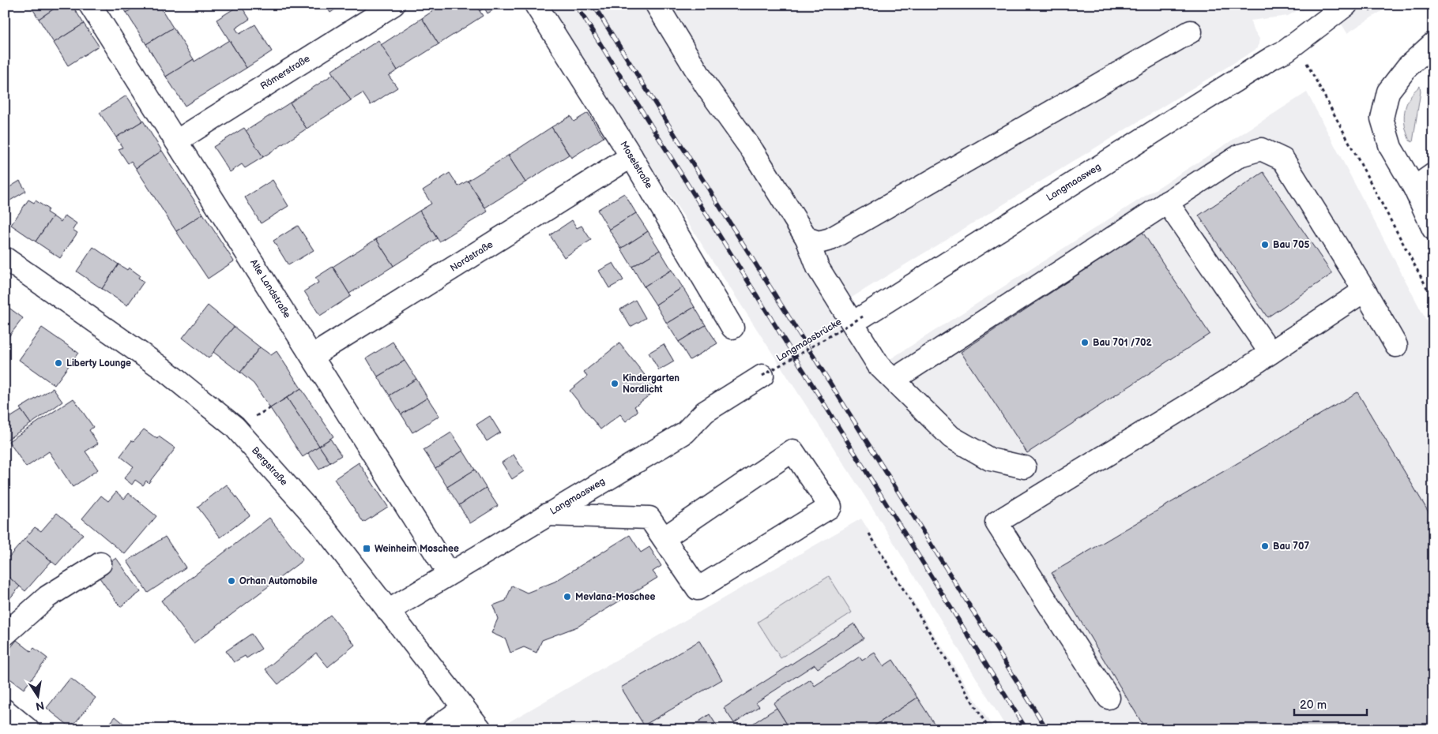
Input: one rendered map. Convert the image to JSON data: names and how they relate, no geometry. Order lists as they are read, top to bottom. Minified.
{"streets":{"street":["Römerstraße","Moselstraße","Langmaasweg","Nordstraße","Alte Landstraße","Bergstraße"],"path":["Langmaasbrücke"]},"crossings":[["Römerstraße","Alte Landstraße"],["Moselstraße","Nordstraße"],["Langmaasweg","Alte Landstraße"],["Langmaasweg","Langmaasbrücke"],["Langmaasweg","Bergstraße"],["Nordstraße","Alte Landstraße"]],"places":{"other":["Bau 705","Bau 701 /702","Liberty Lounge","Kindergarten Nordlicht","Bau 707","Orhan Automobile","Mevlana-Moschee"],"transit":["Weinheim Moschee"]},"scale_bar":"20 m","north":"bottom"}
